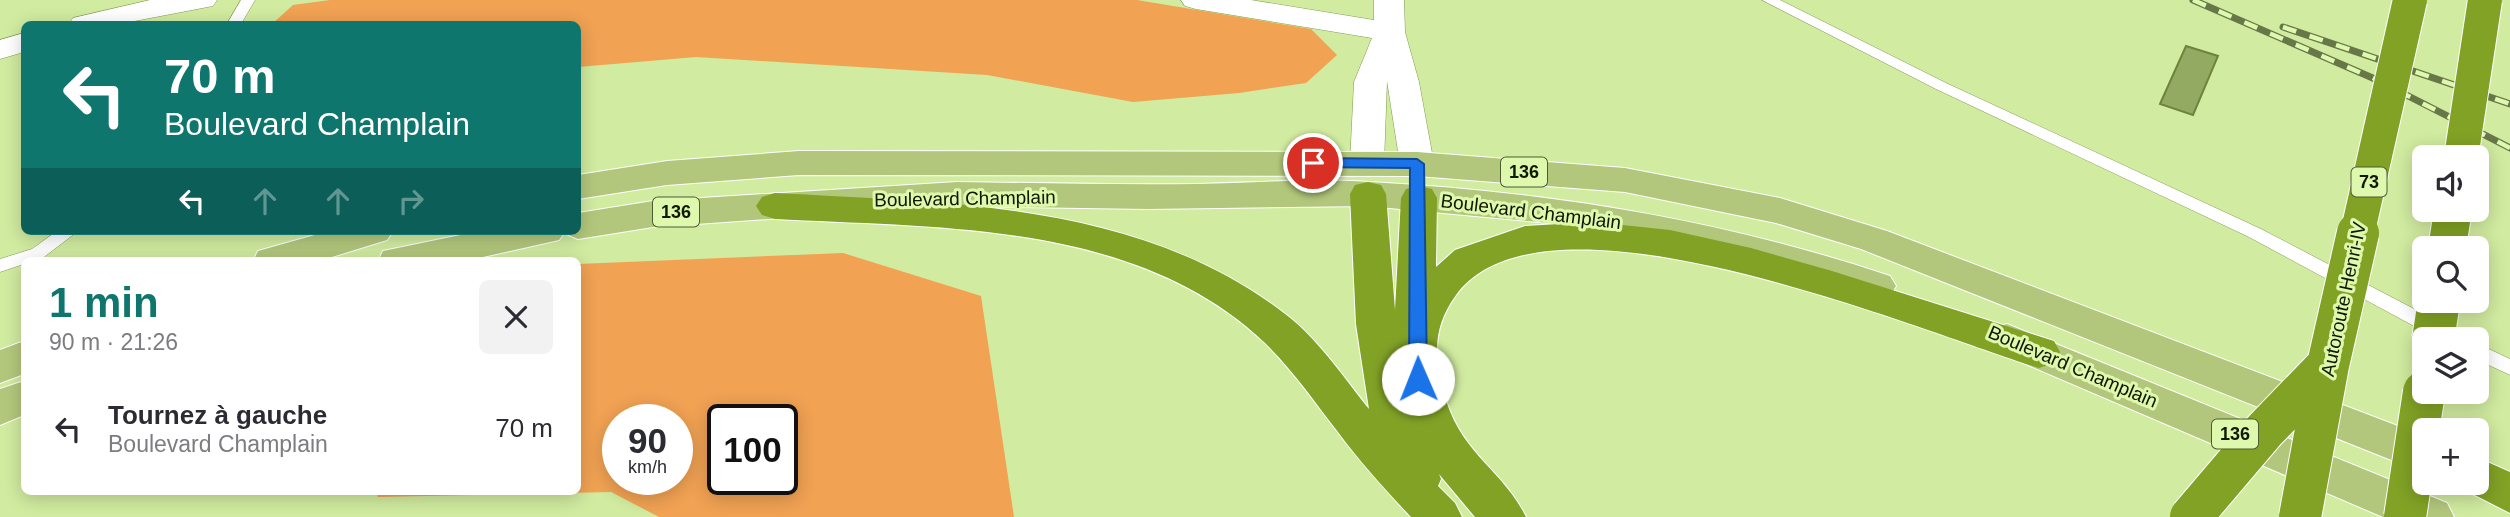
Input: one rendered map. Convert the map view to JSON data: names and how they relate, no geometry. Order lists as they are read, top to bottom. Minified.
{"streets":{"highway":["73","Autoroute Henri-IV"],"main road":["136","Boulevard Champlain"]},"page":{"turn":["70 m","Boulevard Champlain"],"map_buttons":"+","heading":["1 min","90 m · 21:26"],"list":[{"name":"Tournez à gauche","note":"Boulevard Champlain","value":"70 m"}],"speed":"90 km/h","limit":"100"}}
